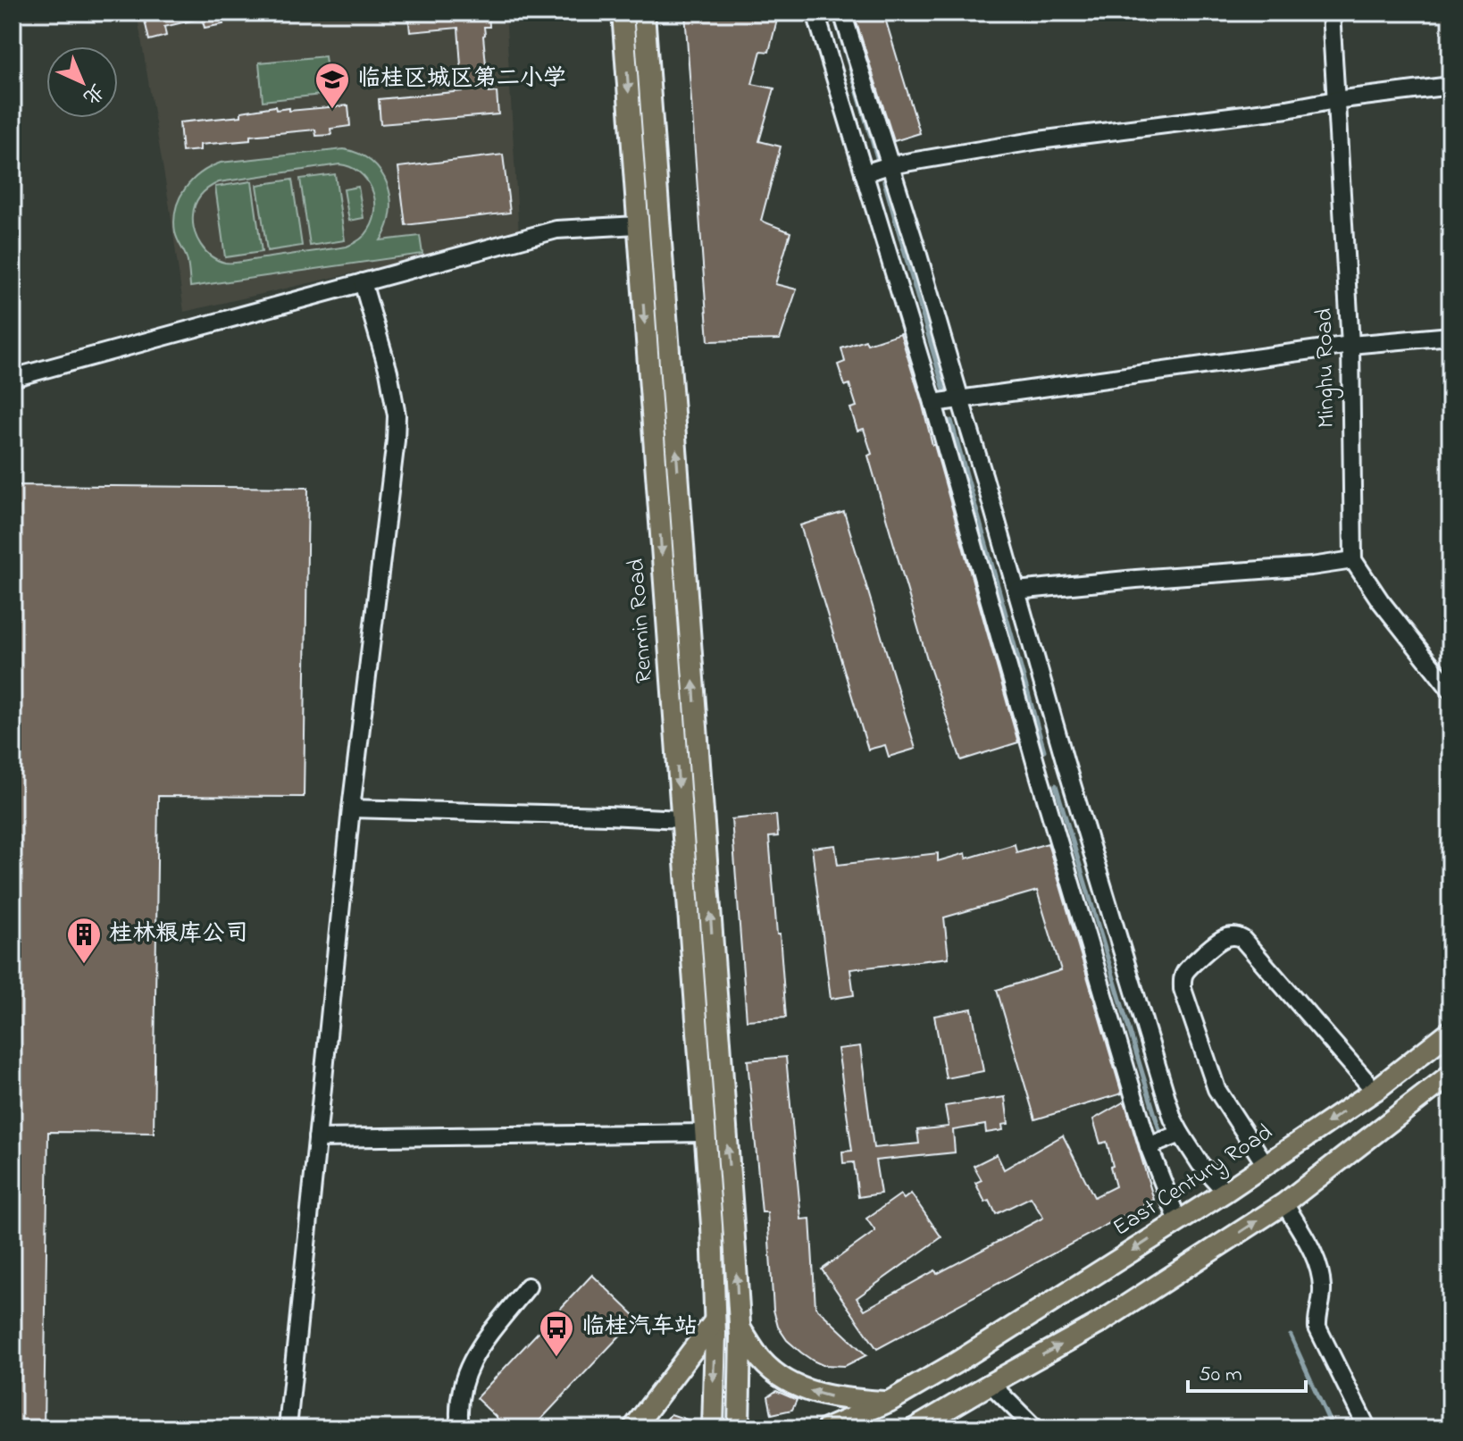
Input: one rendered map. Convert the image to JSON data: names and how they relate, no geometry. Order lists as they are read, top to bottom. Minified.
{"streets":{"main road":["Renmin Road","East Century Road"],"street":["Minghu Road"]},"places":{"school or university":["临桂区城区第二小学"],"building":["桂林粮库公司"],"bus stop":["临桂汽车站"]},"scale_bar":"50 m","north":"bottom right"}
